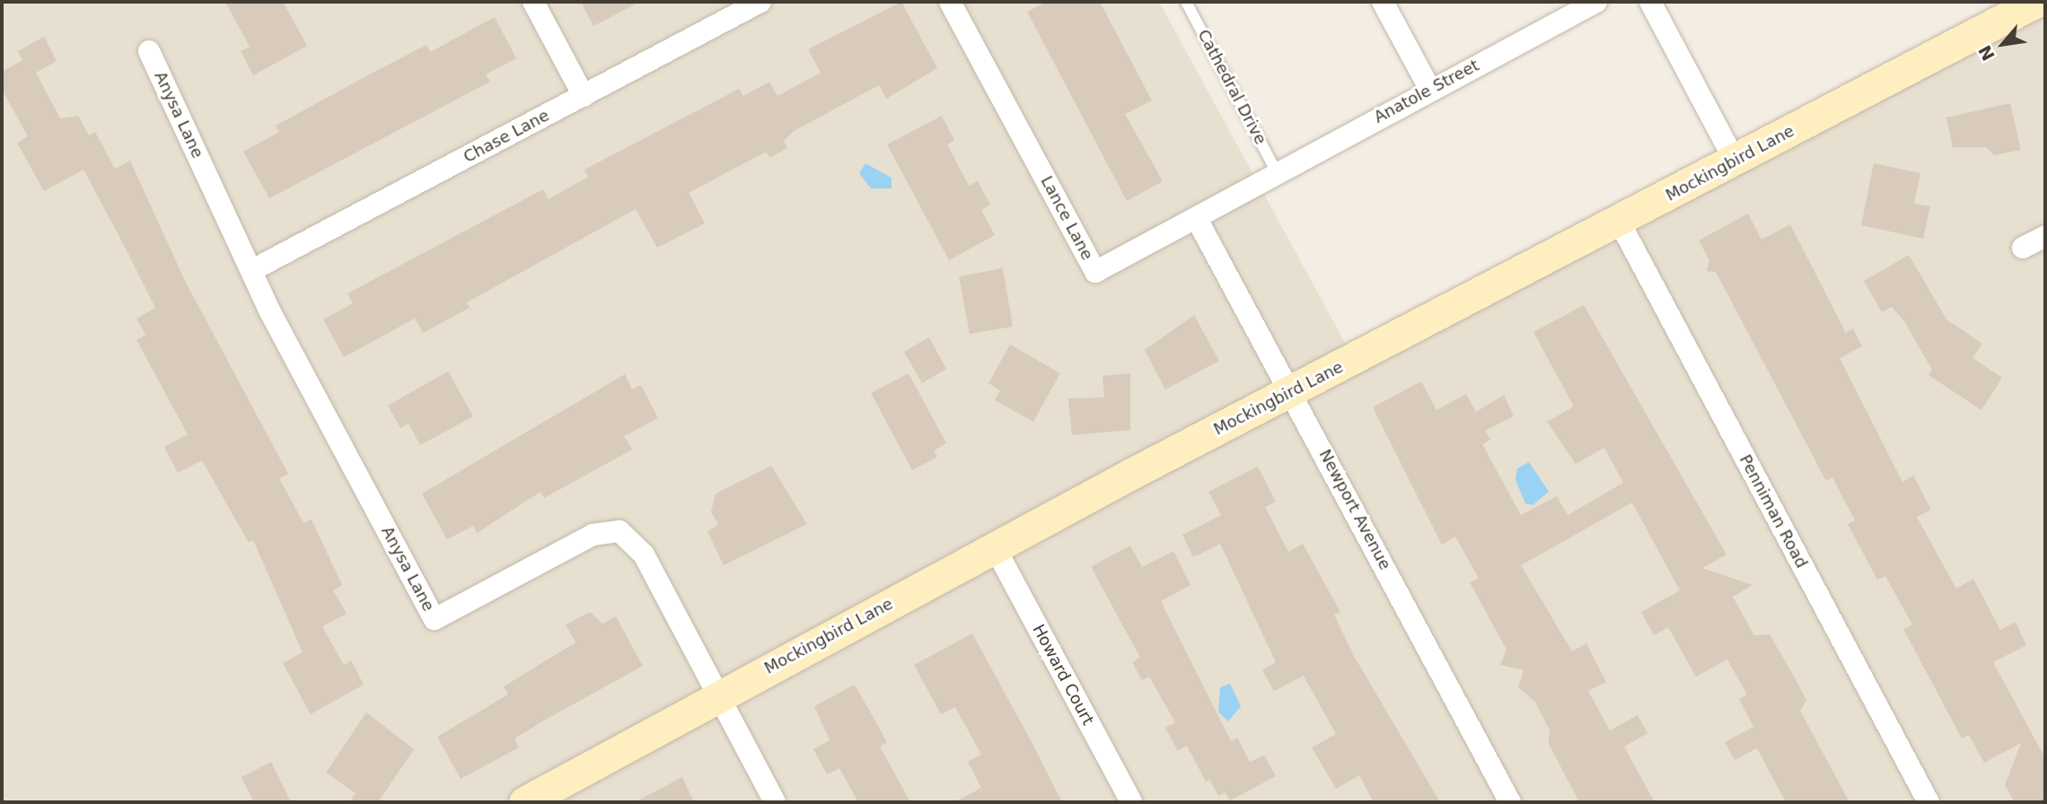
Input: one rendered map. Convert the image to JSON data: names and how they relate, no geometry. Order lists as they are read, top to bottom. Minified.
{"streets":{"street":["Anatole Street","Anysa Lane","Chase Lane","Mockingbird Lane","Lance Lane","Newport Avenue","Penniman Road","Howard Court"],"lane":["Cathedral Drive"]},"crossings":[["Cathedral Drive","Anatole Street"],["Cathedral Drive","Lance Lane"],["Anatole Street","Lance Lane"],["Anysa Lane","Chase Lane"],["Anysa Lane","Mockingbird Lane"],["Mockingbird Lane","Newport Avenue"],["Mockingbird Lane","Penniman Road"],["Mockingbird Lane","Howard Court"],["Lance Lane","Newport Avenue"]],"north":"bottom left"}
